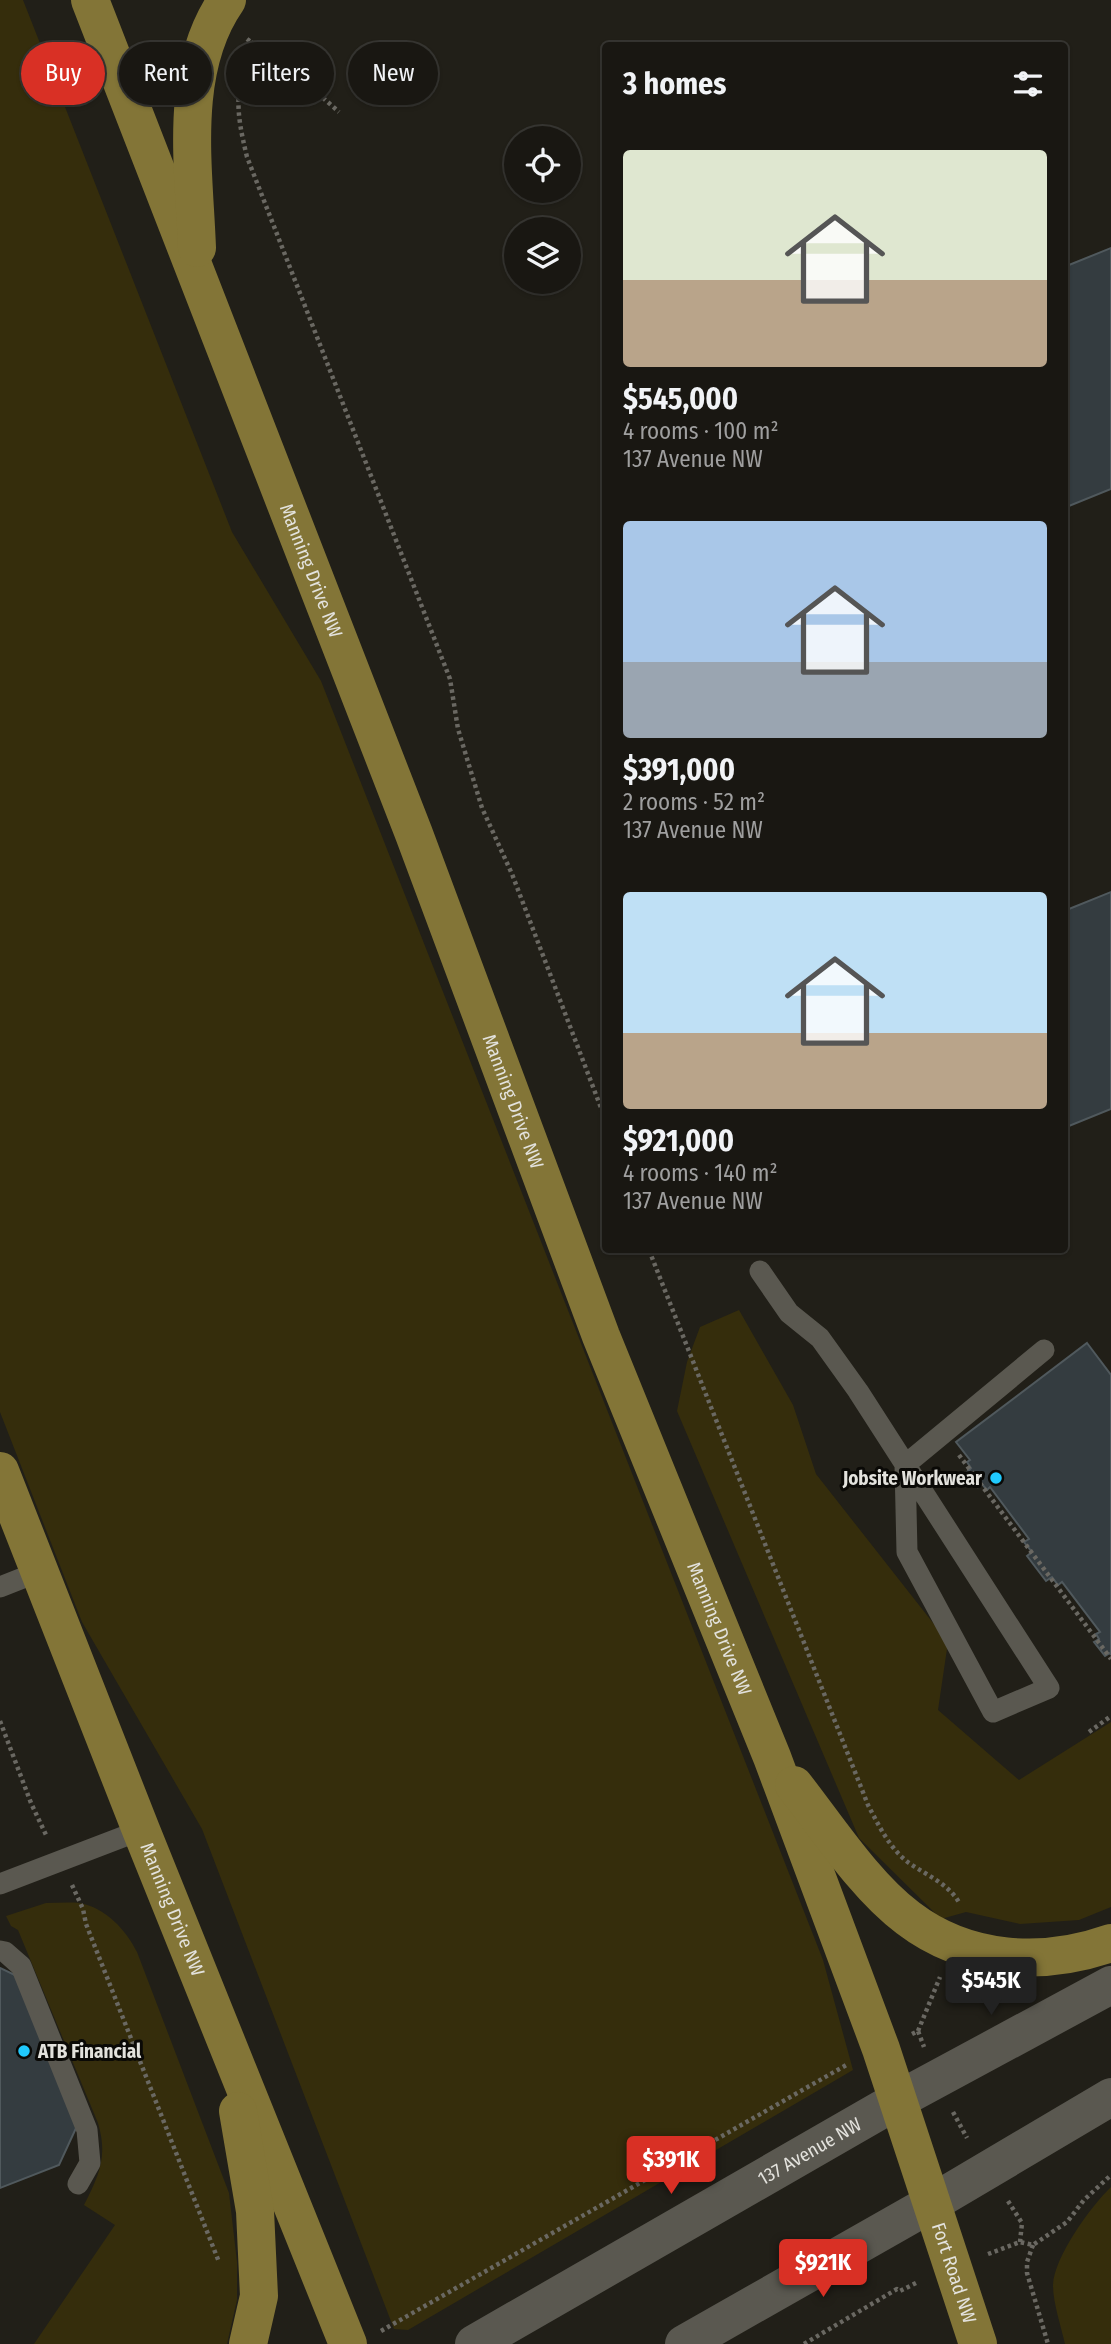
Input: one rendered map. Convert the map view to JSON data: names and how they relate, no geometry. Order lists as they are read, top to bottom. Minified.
{"streets":{"main road":["Manning Drive NW","137 Avenue NW","Fort Road NW"]},"crossings":[["Manning Drive NW","137 Avenue NW"],["Manning Drive NW","Fort Road NW"]],"places":["Jobsite Workwear","ATB Financial"],"page":{"chip":["Buy","Rent","Filters","New"],"heading":"3 homes","list":[{"name":"$545,000","note":"4 rooms · 100 m² · 137 Avenue NW"},{"name":"$391,000","note":"2 rooms · 52 m² · 137 Avenue NW"},{"name":"$921,000","note":"4 rooms · 140 m² · 137 Avenue NW"}],"price":["$545K","$391K","$921K"]}}
